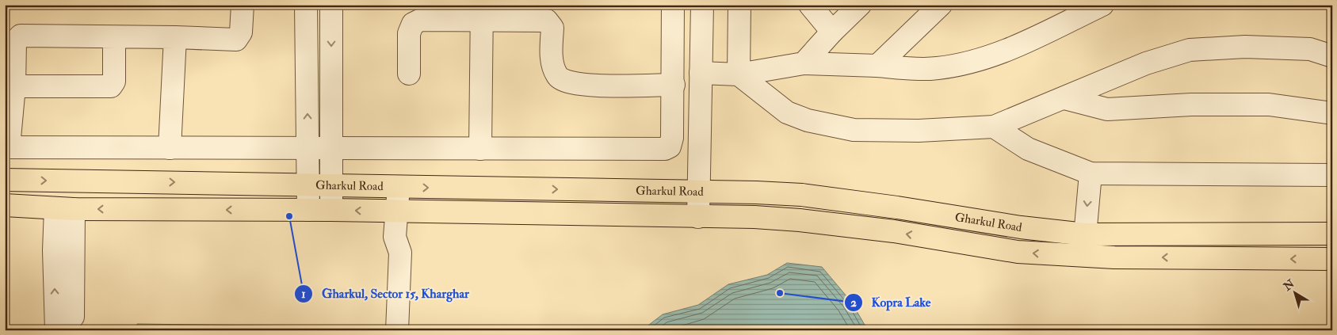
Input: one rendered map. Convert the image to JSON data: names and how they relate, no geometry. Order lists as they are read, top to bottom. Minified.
{"streets":{"main road":["Gharkul Road"]},"places":["Gharkul, Sector 15, Kharghar","Kopra Lake"],"north":"top left"}
